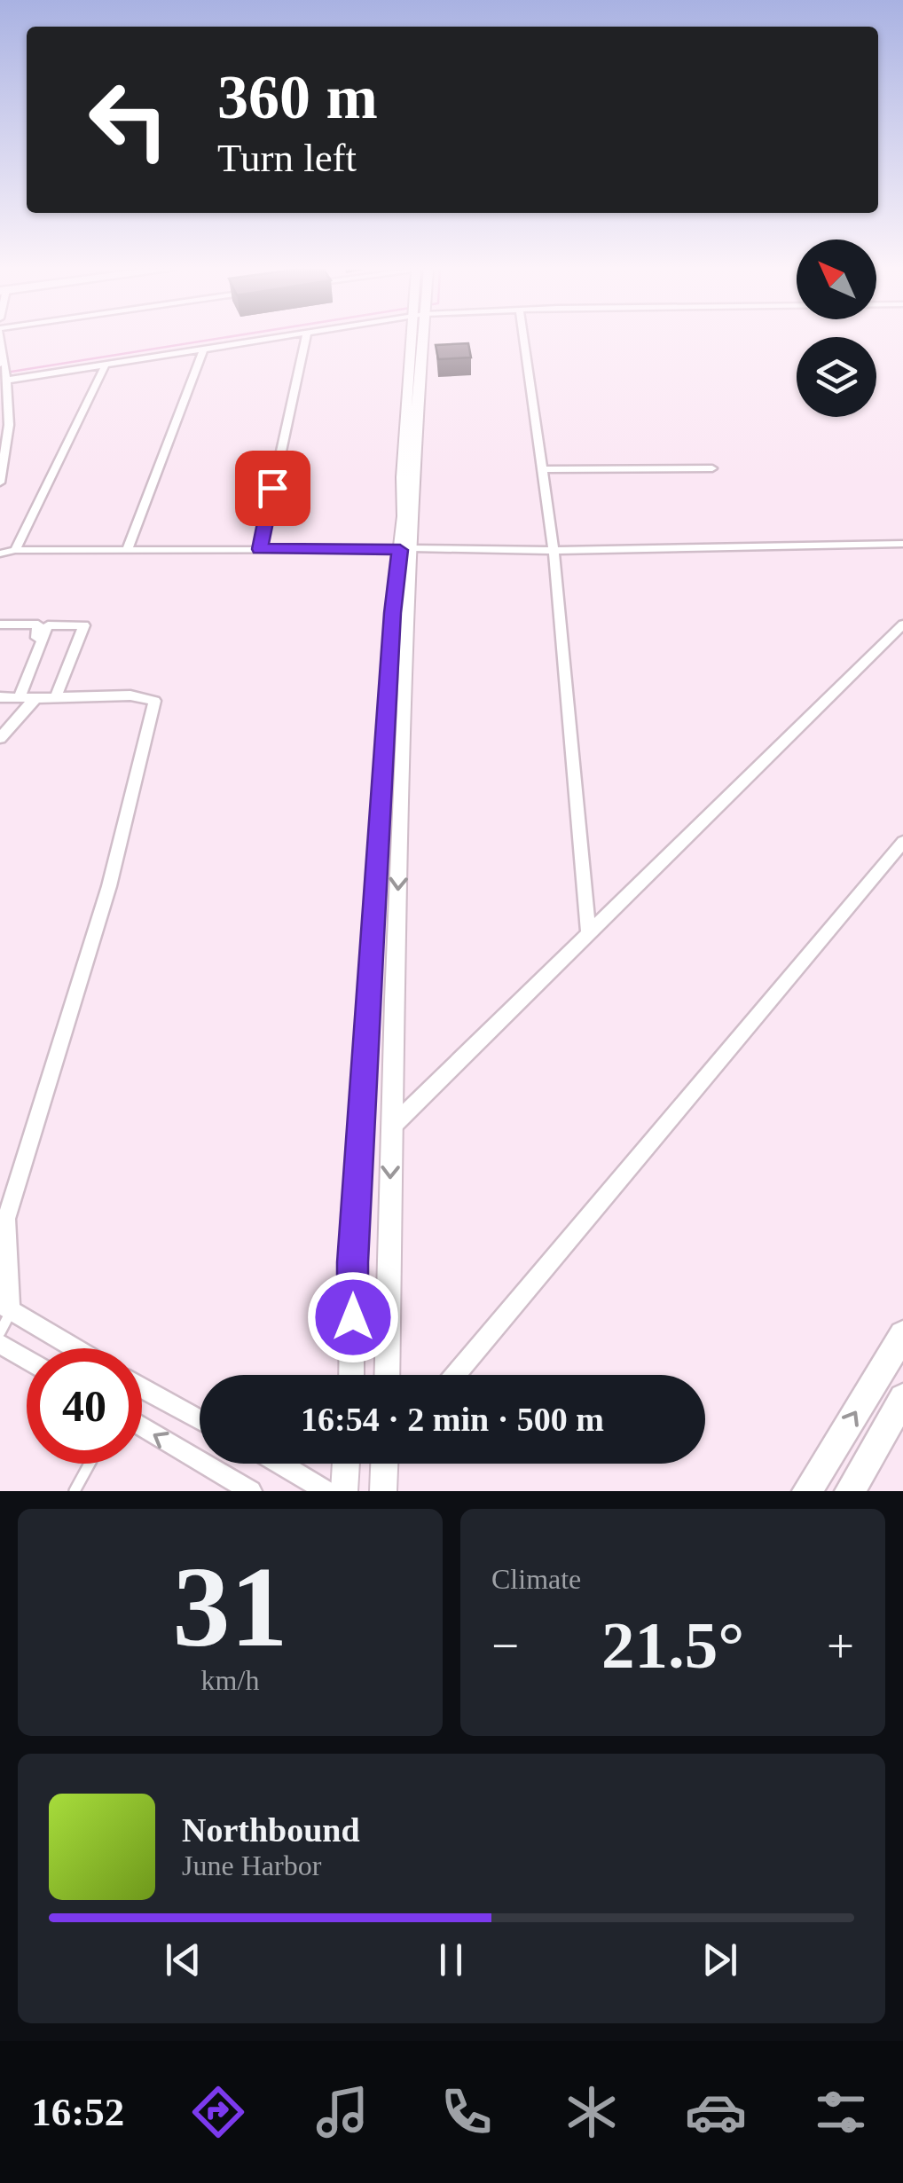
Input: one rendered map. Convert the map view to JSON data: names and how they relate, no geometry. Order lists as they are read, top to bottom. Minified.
{"north":"top left","page":{"turn":["360 m","Turn left"],"limit":"40","trip":"16:54 · 2 min · 500 m","tile":[["31","km/h"],"Climate"],"heat":["−","21.5°","+"],"song":["Northbound","June Harbor"],"tabs":"16:52"}}
